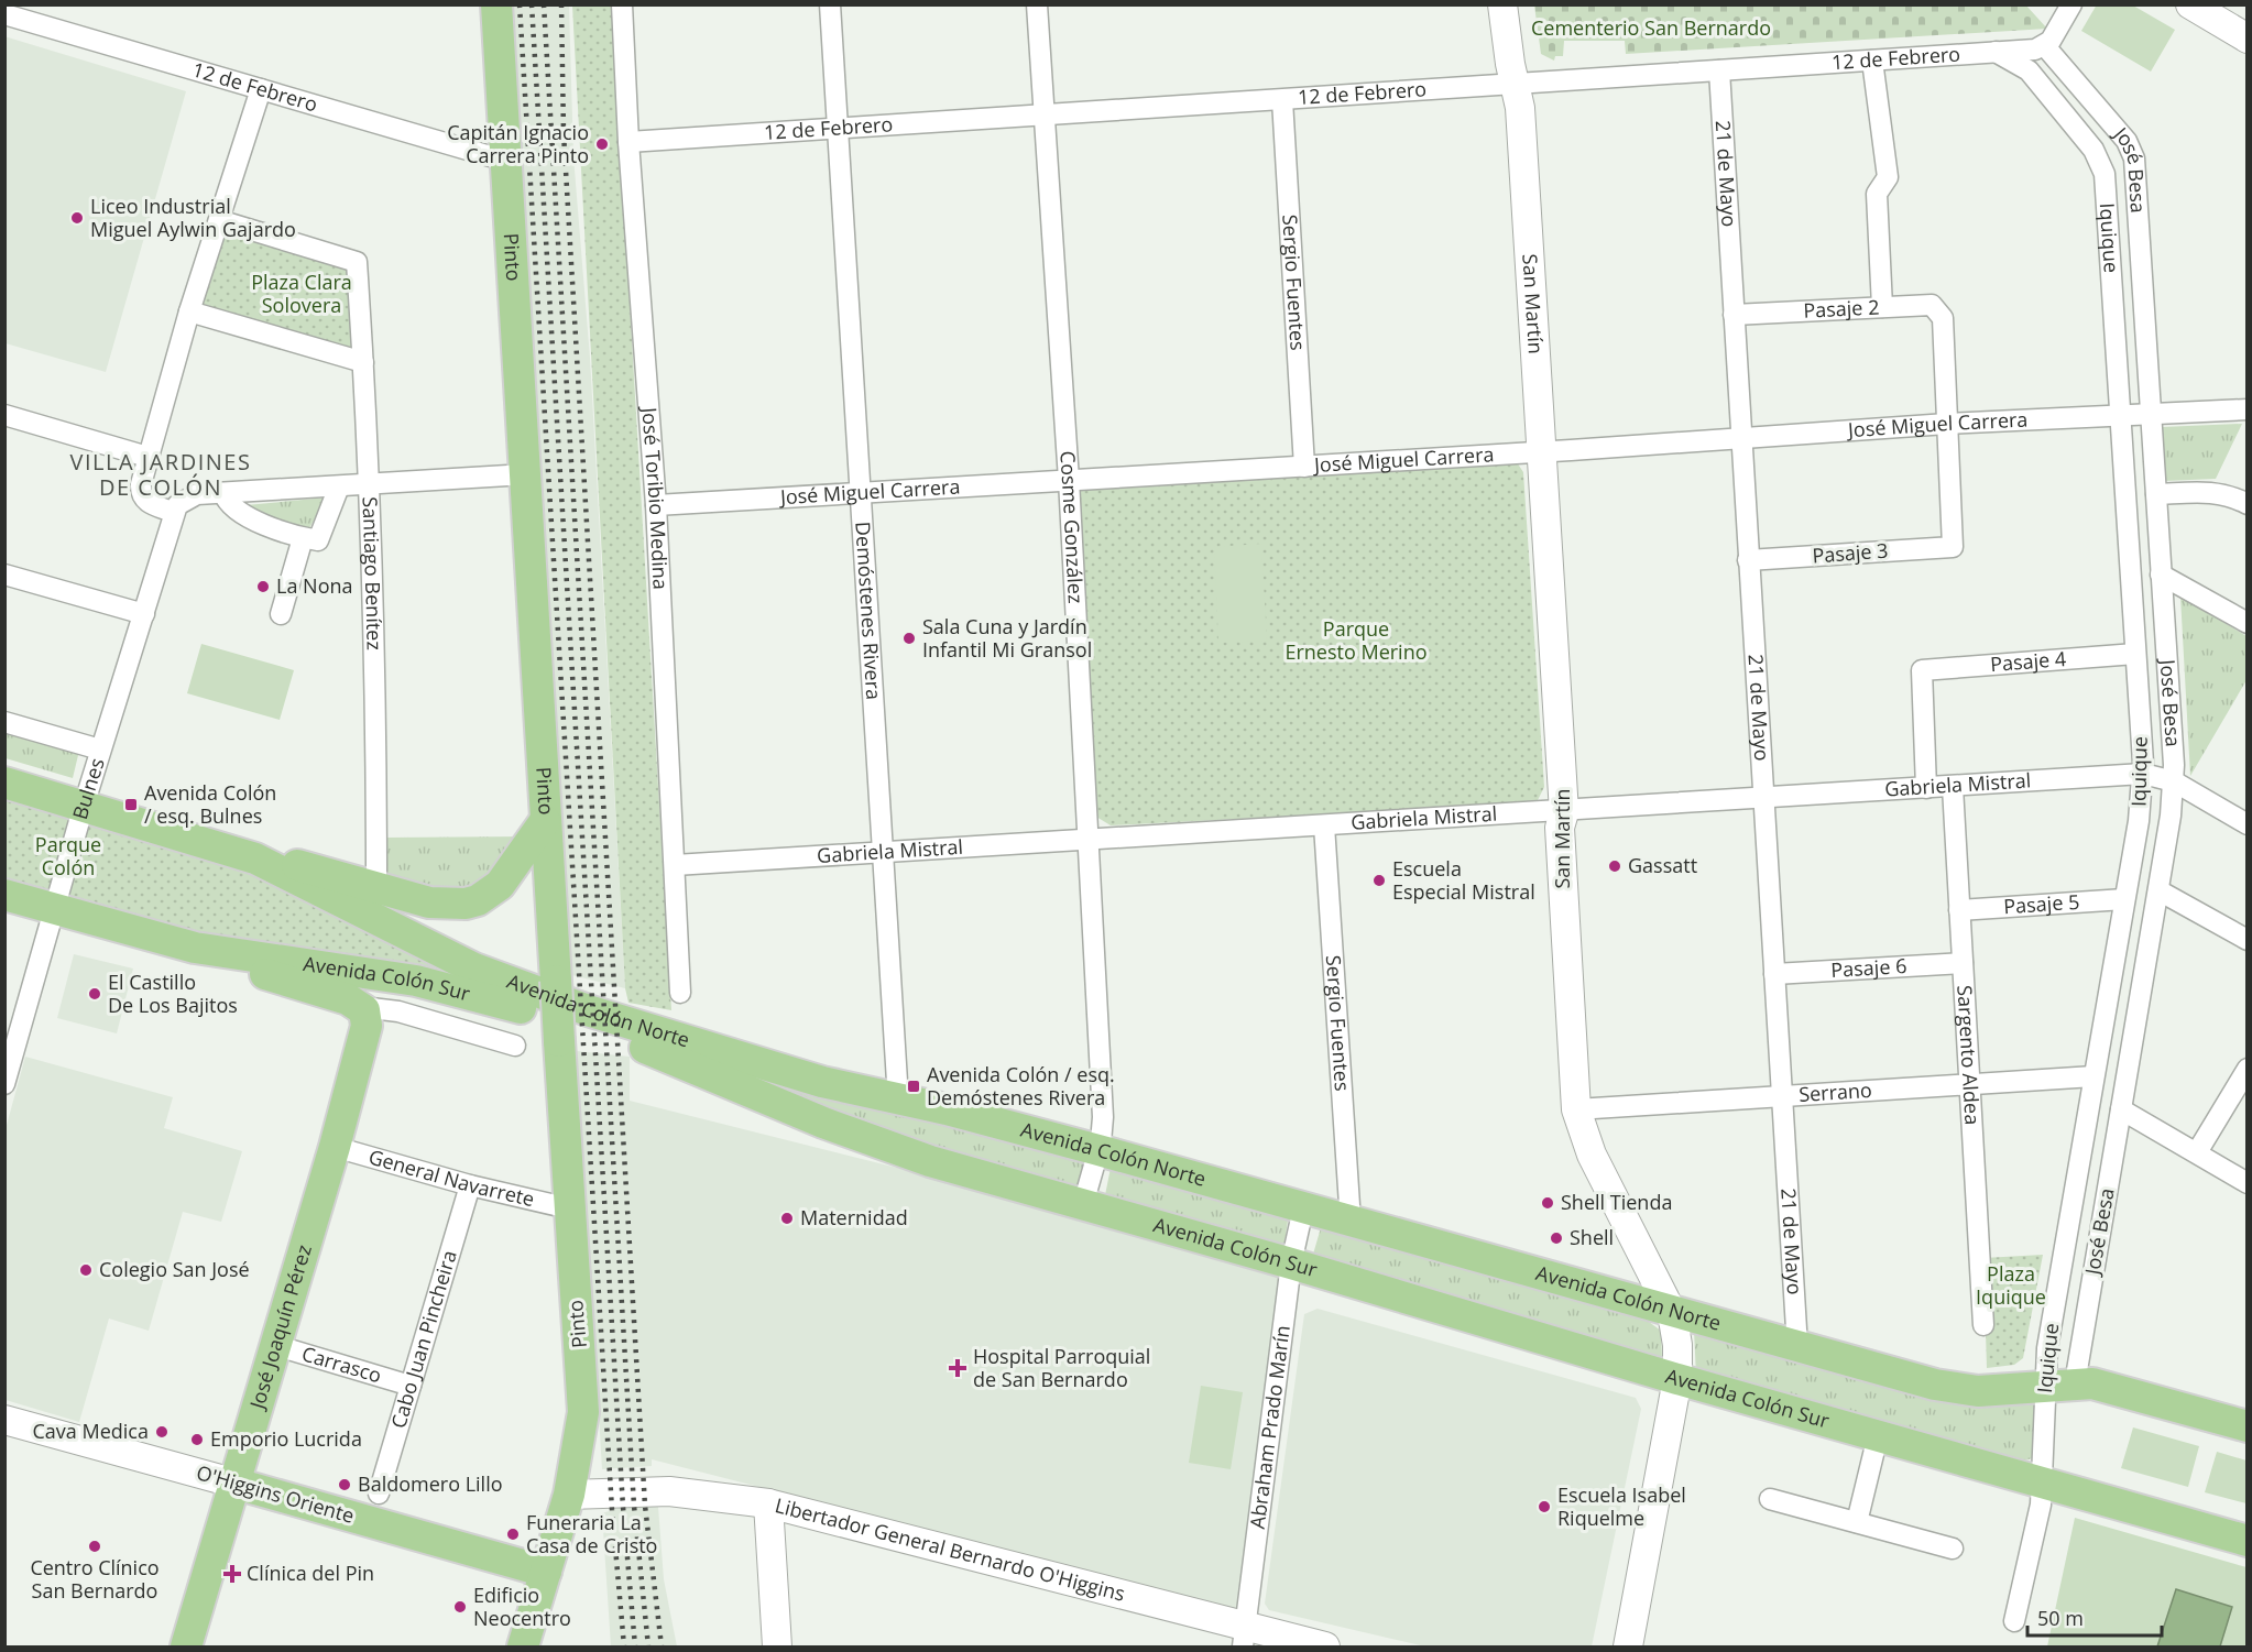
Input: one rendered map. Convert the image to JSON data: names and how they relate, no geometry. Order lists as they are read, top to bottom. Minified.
{"streets":{"main road":["Pinto","Avenida Colón Sur","Avenida Colón Norte","José Joaquín Pérez","O'Higgins Oriente"],"street":["12 de Febrero","José Besa","21 de Mayo","Iquique","Sergio Fuentes","San Martín","Pasaje 2","José Miguel Carrera","José Toribio Medina","Cosme González","Pasaje 3","Santiago Benítez","Demóstenes Rivera","Pasaje 4","Gabriela Mistral","Bulnes","Pasaje 5","Pasaje 6","Sargento Aldea","Serrano","General Navarrete","Cabo Juan Pincheira","Carrasco","Abraham Prado Marín","Libertador General Bernardo O'Higgins"]},"crossings":[["12 de Febrero","José Besa"],["12 de Febrero","21 de Mayo"],["12 de Febrero","Iquique"],["12 de Febrero","Pinto"],["12 de Febrero","Sergio Fuentes"],["12 de Febrero","San Martín"],["12 de Febrero","José Toribio Medina"],["12 de Febrero","Cosme González"],["12 de Febrero","Demóstenes Rivera"],["José Besa","José Miguel Carrera"],["José Besa","Gabriela Mistral"],["José Besa","Avenida Colón Norte"],["21 de Mayo","Pasaje 2"],["21 de Mayo","José Miguel Carrera"],["21 de Mayo","Pasaje 3"],["21 de Mayo","Gabriela Mistral"],["21 de Mayo","Pasaje 6"],["21 de Mayo","Avenida Colón Norte"],["21 de Mayo","Serrano"],["Iquique","José Miguel Carrera"],["Iquique","Pasaje 4"],["Iquique","Gabriela Mistral"],["Iquique","Pasaje 5"],["Iquique","Avenida Colón Sur"],["Iquique","Avenida Colón Norte"],["Iquique","Serrano"],["Pinto","General Navarrete"],["Pinto","O'Higgins Oriente"],["Pinto","Libertador General Bernardo O'Higgins"],["Sergio Fuentes","José Miguel Carrera"],["Sergio Fuentes","Gabriela Mistral"],["Sergio Fuentes","Avenida Colón Norte"],["San Martín","José Miguel Carrera"],["San Martín","Gabriela Mistral"],["San Martín","Avenida Colón Sur"],["San Martín","Avenida Colón Norte"],["San Martín","Serrano"],["Pasaje 2","José Miguel Carrera"],["Pasaje 2","Pasaje 3"],["José Miguel Carrera","José Toribio Medina"],["José Miguel Carrera","Cosme González"],["José Miguel Carrera","Pasaje 3"],["José Miguel Carrera","Demóstenes Rivera"],["José Toribio Medina","Gabriela Mistral"],["Cosme González","Gabriela Mistral"],["Cosme González","Avenida Colón Sur"],["Cosme González","Avenida Colón Norte"],["Demóstenes Rivera","Gabriela Mistral"],["Demóstenes Rivera","Avenida Colón Norte"],["Pasaje 4","Gabriela Mistral"],["Gabriela Mistral","Sargento Aldea"],["Bulnes","Avenida Colón Sur"],["Bulnes","Avenida Colón Norte"],["Pasaje 5","Sargento Aldea"],["Pasaje 6","Sargento Aldea"],["Avenida Colón Sur","José Joaquín Pérez"],["Avenida Colón Sur","Abraham Prado Marín"],["Avenida Colón Norte","Abraham Prado Marín"],["Sargento Aldea","Serrano"],["General Navarrete","José Joaquín Pérez"],["General Navarrete","Cabo Juan Pincheira"],["José Joaquín Pérez","Carrasco"],["José Joaquín Pérez","O'Higgins Oriente"],["Cabo Juan Pincheira","Carrasco"],["Abraham Prado Marín","Libertador General Bernardo O'Higgins"]],"districts":["VILLA JARDINES DE COLÓN"],"parks":["Cementerio San Bernardo","Plaza Clara Solovera","Parque Ernesto Merino","Parque Colón","Plaza Iquique"],"places":{"other":["Capitán Ignacio Carrera Pinto","Liceo Industrial Miguel Aylwin Gajardo","La Nona","Sala Cuna y Jardín Infantil Mi Gransol","Gassatt","Escuela Especial Mistral","El Castillo De Los Bajitos","Shell Tienda","Maternidad","Shell","Colegio San José","Cava Medica","Emporio Lucrida","Baldomero Lillo","Escuela Isabel Riquelme","Funeraria La Casa de Cristo","Centro Clínico San Bernardo","Edificio Neocentro"],"transit":["Avenida Colón / esq. Bulnes","Avenida Colón / esq. Demóstenes Rivera"],"health":["Hospital Parroquial de San Bernardo","Clínica del Pin"]},"scale_bar":"50 m"}
